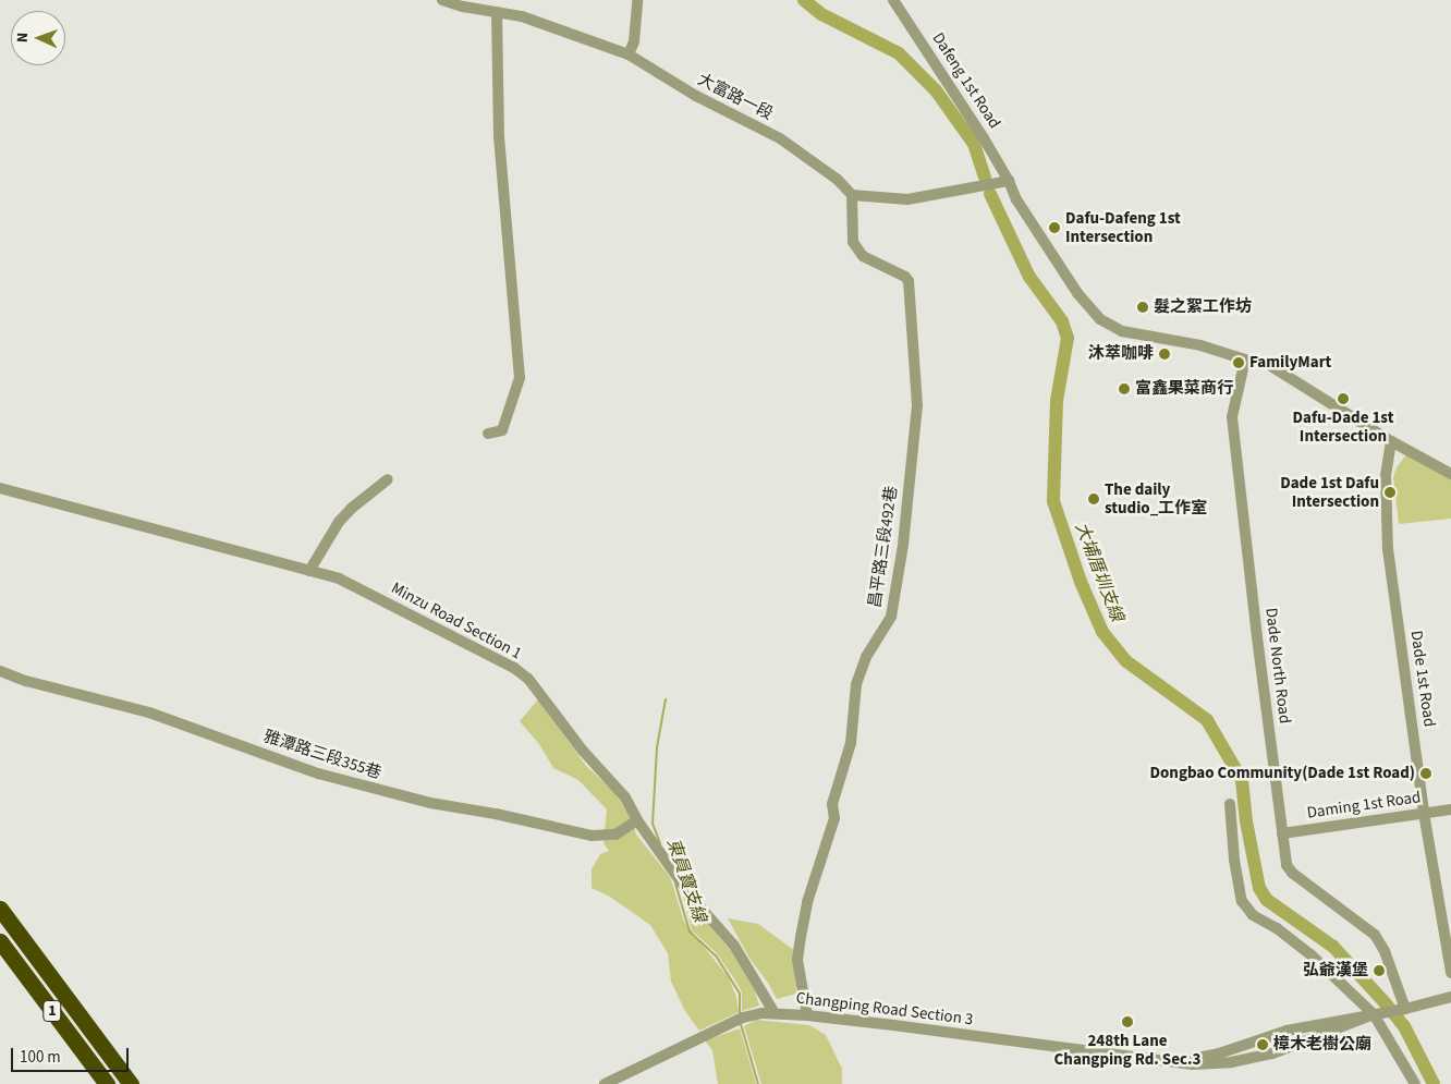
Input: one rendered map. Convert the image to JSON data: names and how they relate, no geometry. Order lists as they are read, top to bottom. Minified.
{"streets":{"highway":["1"],"street":["Dafeng 1st Road","大富路一段","昌平路三段492巷","Minzu Road Section 1","Dade North Road","Dade 1st Road","雅潭路三段355巷","Daming 1st Road","Changping Road Section 3"]},"crossings":[["Dafeng 1st Road","Dade North Road"],["Dafeng 1st Road","Dade 1st Road"],["大富路一段","昌平路三段492巷"],["昌平路三段492巷","Changping Road Section 3"],["Minzu Road Section 1","雅潭路三段355巷"],["Minzu Road Section 1","Changping Road Section 3"],["Dade North Road","Daming 1st Road"],["Dade North Road","Changping Road Section 3"],["Dade 1st Road","Daming 1st Road"]],"water":["大埔厝圳支線","東員寶支線"],"places":["Dafu-Dafeng 1st Intersection","髮之絮工作坊","沐萃咖啡","FamilyMart","富鑫果菜商行","Dafu-Dade 1st Intersection","Dade 1st Dafu Intersection","The daily studio_工作室","Dongbao Community(Dade 1st Road)","弘爺漢堡","248th Lane Changping Rd. Sec.3","樟木老樹公廟"],"scale_bar":"100 m","north":"left"}
